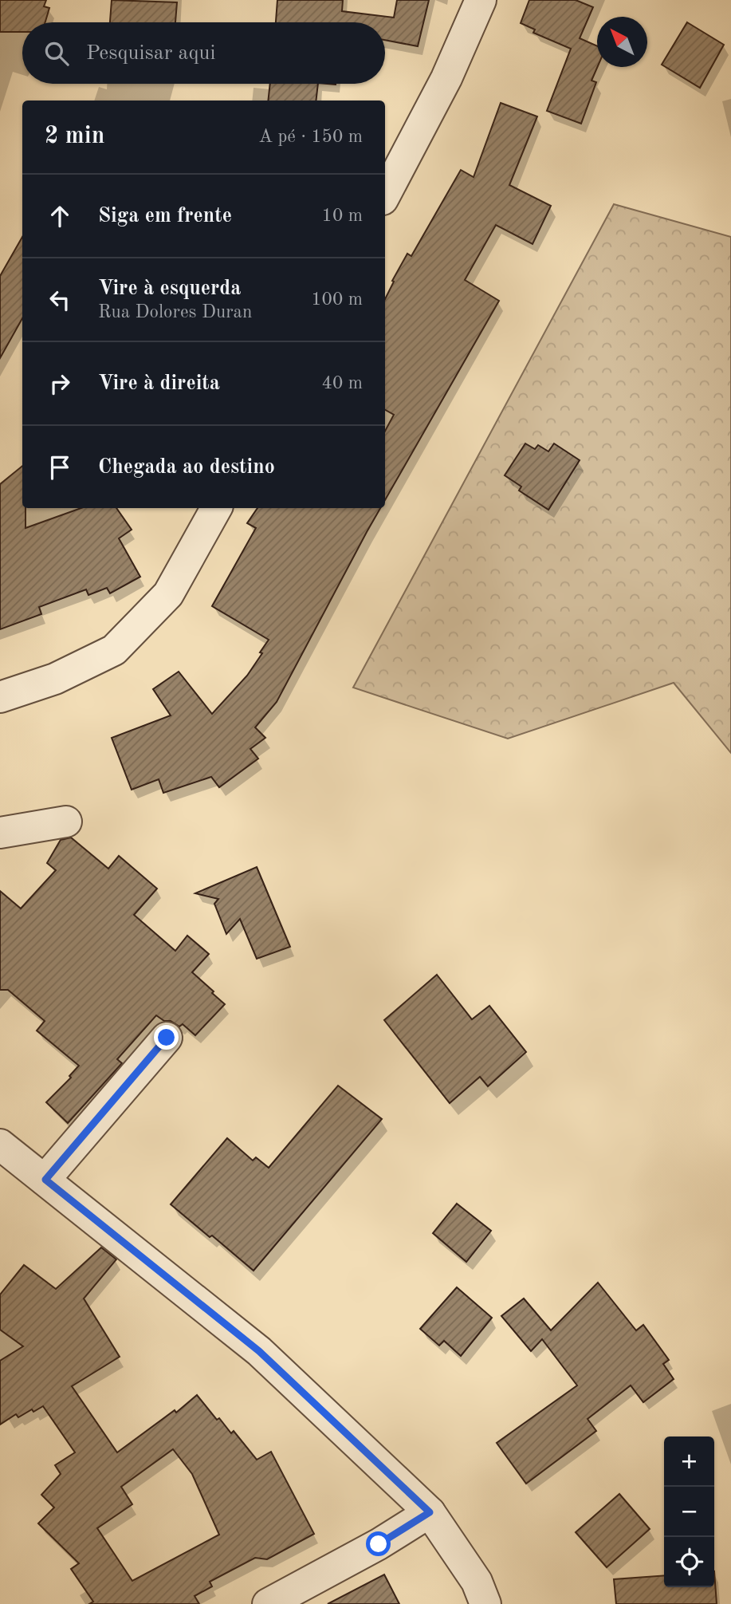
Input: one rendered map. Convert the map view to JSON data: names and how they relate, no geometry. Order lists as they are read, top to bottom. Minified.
{"north":"top left","page":{"search":"Pesquisar aqui","heading":["2 min","A pé · 150 m"],"list":[["Siga em frente","10 m"],["Vire à esquerda","Rua Dolores Duran","100 m"],["Vire à direita","40 m"],"Chegada ao destino"],"map_buttons":["+","−"]}}
